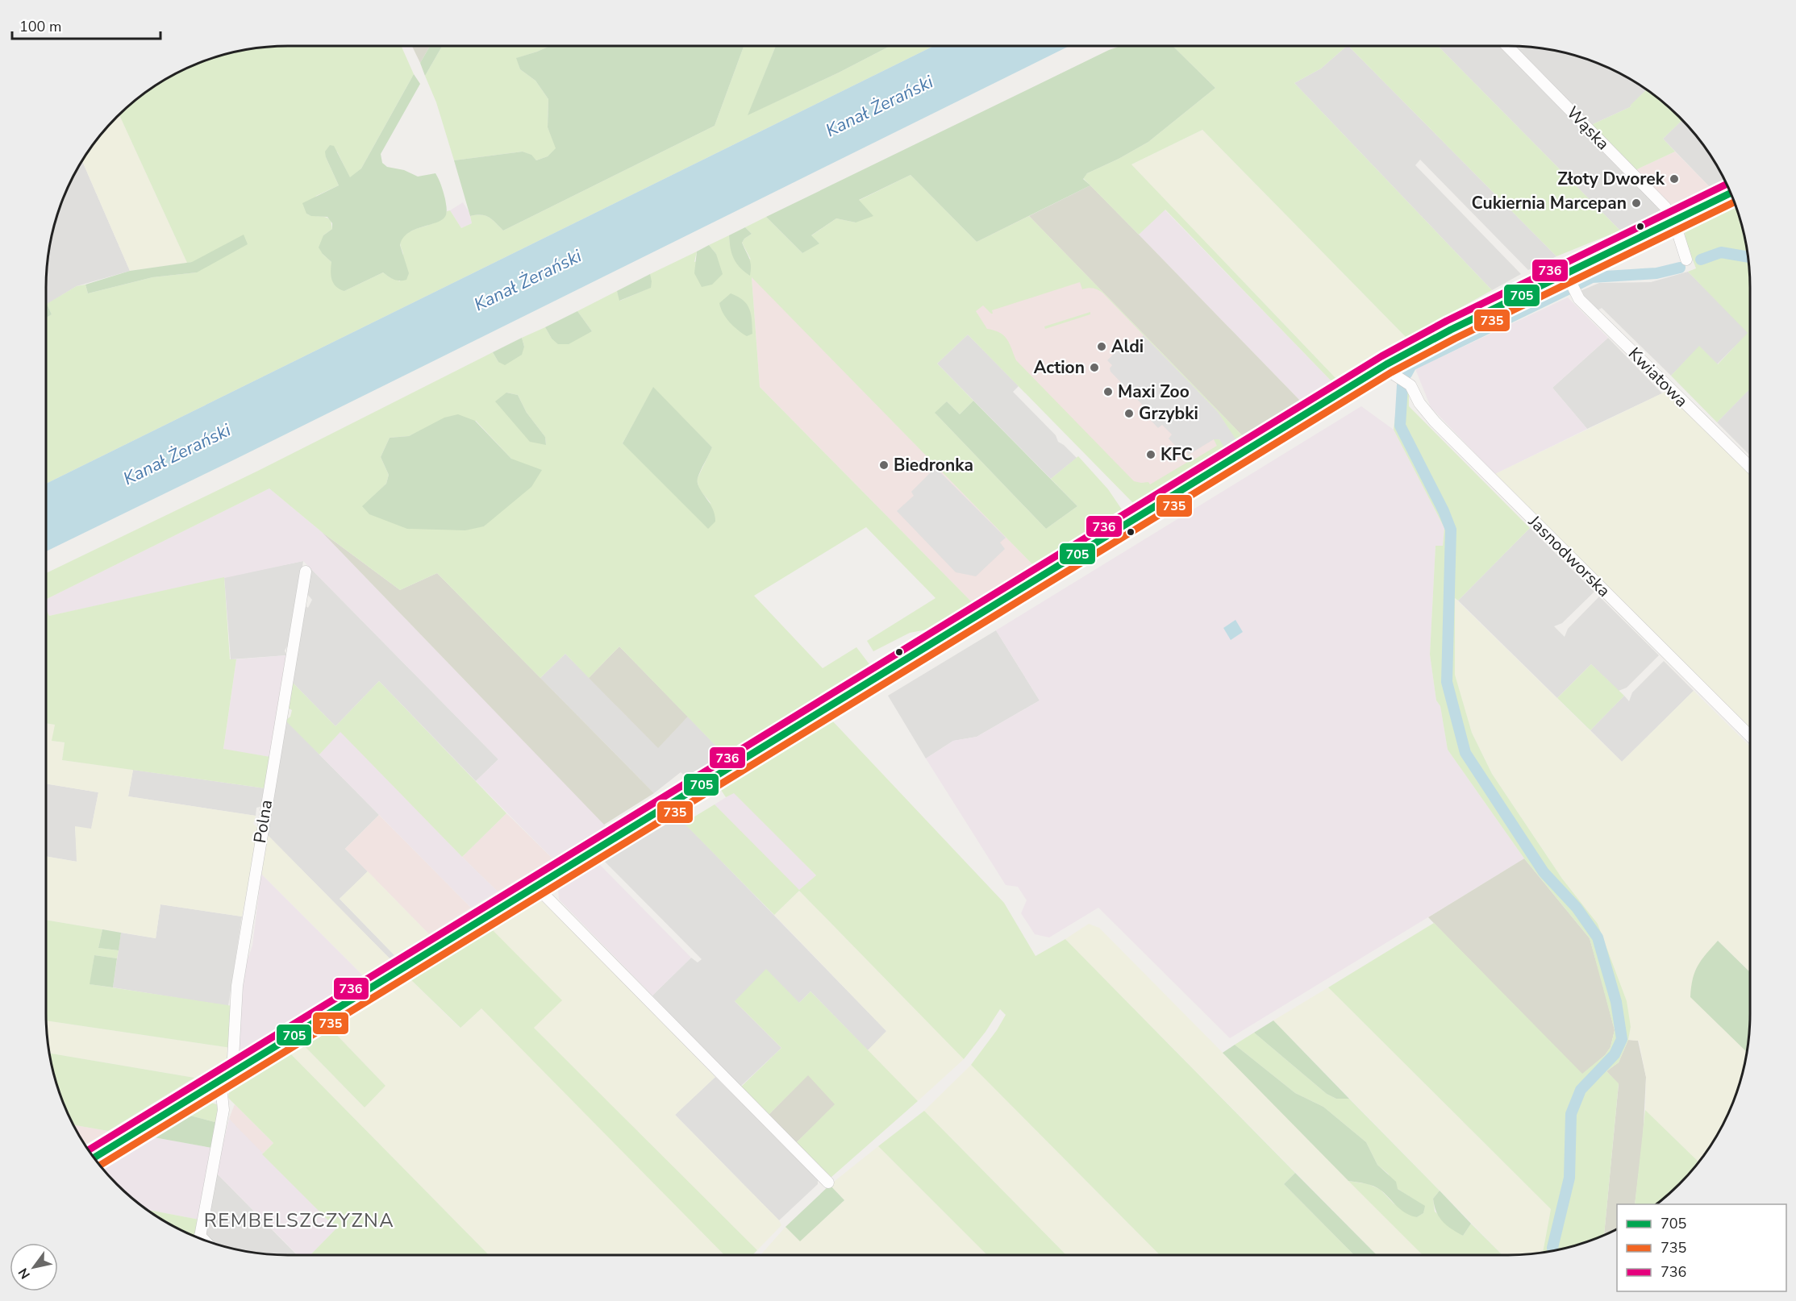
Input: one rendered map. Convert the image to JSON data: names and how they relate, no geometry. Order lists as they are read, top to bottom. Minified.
{"streets":{"street":["Wąska","Kwiatowa","Jasnodworska","Polna"]},"districts":["REMBELSZCZYZNA"],"water":["Kanał Żerański"],"places":["Złoty Dworek","Cukiernia Marcepan","Aldi","Action","Maxi Zoo","Grzybki","KFC","Biedronka"],"lines":["transit line 736","transit line 705","transit line 735"],"legend":["705","735","736"],"scale_bar":"100 m","north":"bottom left"}
